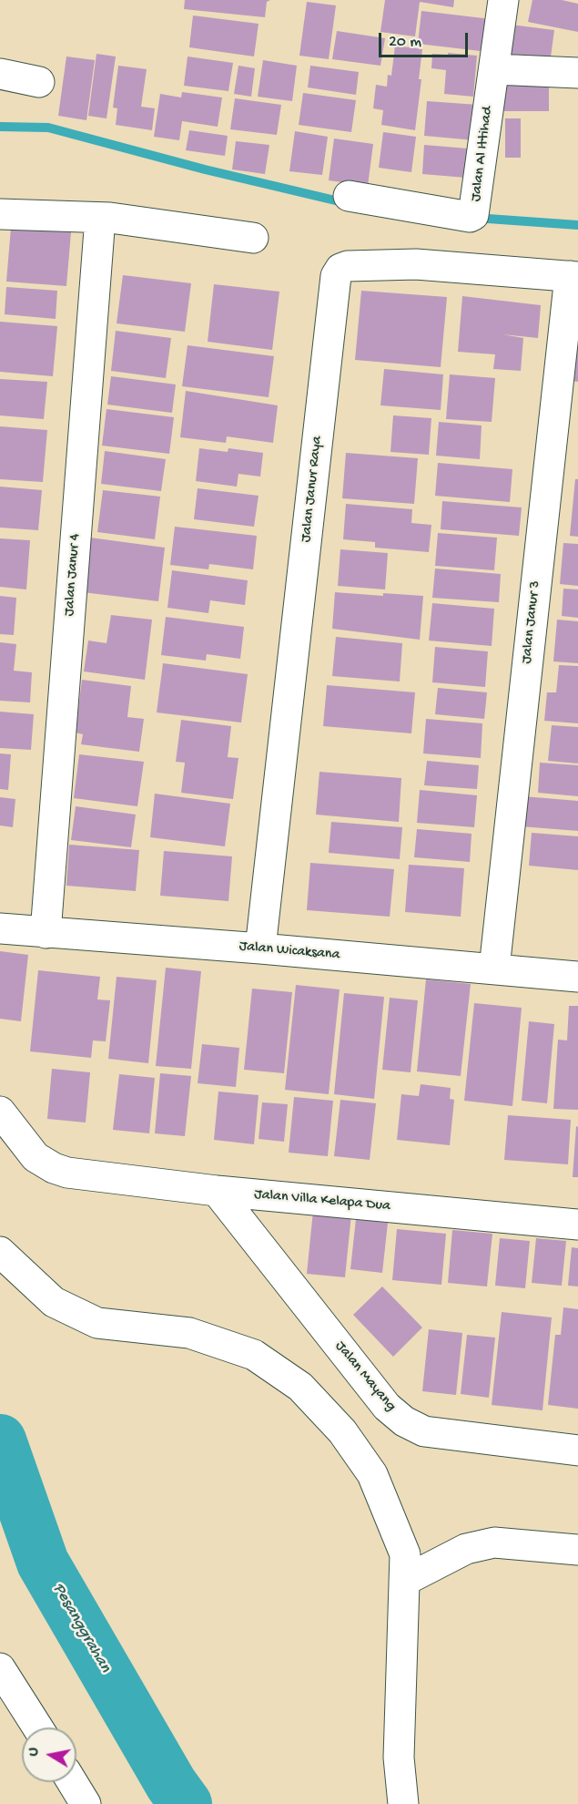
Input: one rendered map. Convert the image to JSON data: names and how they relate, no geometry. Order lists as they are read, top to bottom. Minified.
{"streets":{"street":["Jalan Al Ittihad","Jalan Janur Raya","Jalan Janur 4","Jalan Janur 3","Jalan Wicaksana","Jalan Villa Kelapa Dua","Jalan Mayang"]},"crossings":[["Jalan Janur Raya","Jalan Janur 3"],["Jalan Janur Raya","Jalan Wicaksana"],["Jalan Janur 4","Jalan Wicaksana"],["Jalan Janur 3","Jalan Wicaksana"],["Jalan Villa Kelapa Dua","Jalan Mayang"]],"water":["Pesanggrahan"],"scale_bar":"20 m","north":"left"}
